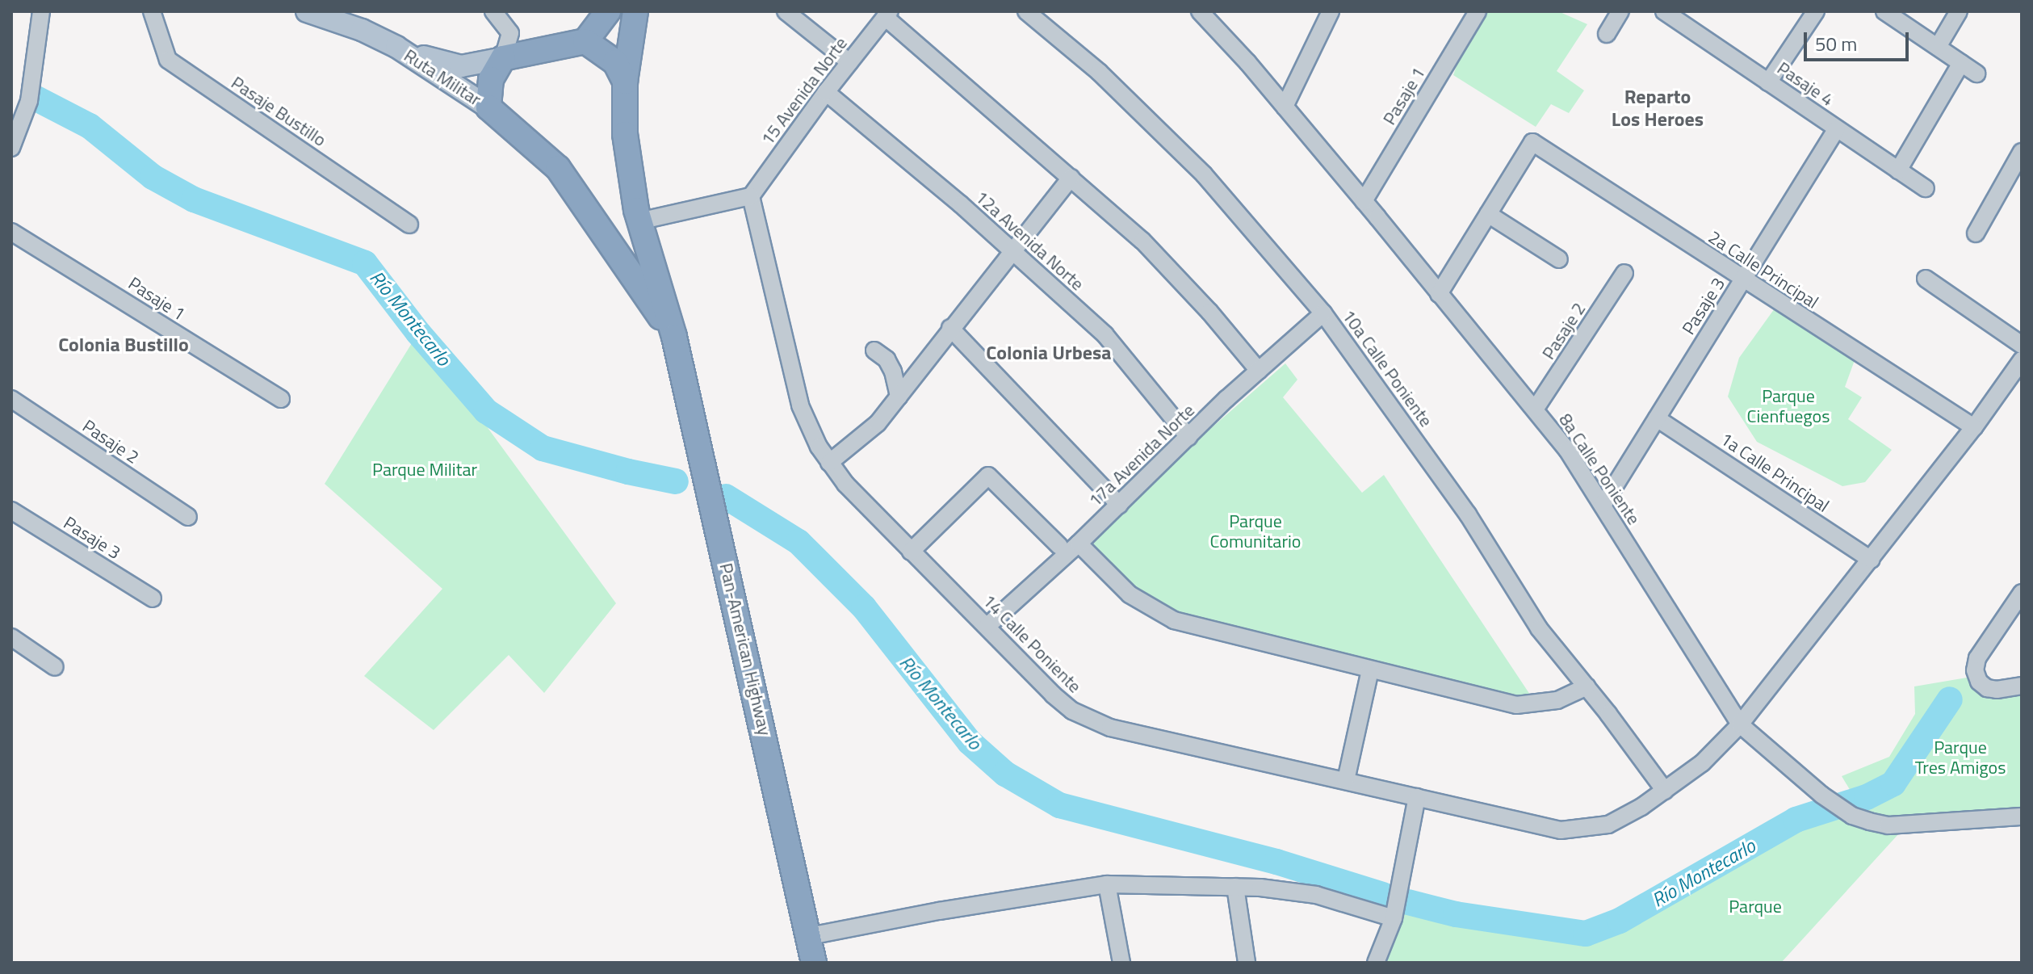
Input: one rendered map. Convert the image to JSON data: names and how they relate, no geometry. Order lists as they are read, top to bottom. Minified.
{"streets":{"highway":["Pan-American Highway"],"main road":["Ruta Militar"],"street":["Pasaje 4","15 Avenida Norte","Pasaje 1","Pasaje Bustillo","12a Avenida Norte","2a Calle Principal","Pasaje 3","Pasaje 2","10a Calle Poniente","17a Avenida Norte","8a Calle Poniente","1a Calle Principal","14 Calle Poniente"]},"crossings":[["Ruta Militar","Pan-American Highway"],["Pasaje 4","Pasaje 3"],["15 Avenida Norte","12a Avenida Norte"],["15 Avenida Norte","14 Calle Poniente"],["Pasaje 1","8a Calle Poniente"],["12a Avenida Norte","17a Avenida Norte"],["2a Calle Principal","Pasaje 3"],["Pasaje 3","8a Calle Poniente"],["Pasaje 3","1a Calle Principal"],["Pasaje 2","8a Calle Poniente"],["10a Calle Poniente","17a Avenida Norte"],["10a Calle Poniente","14 Calle Poniente"],["17a Avenida Norte","14 Calle Poniente"]],"districts":["Reparto Los Heroes","Colonia Bustillo","Colonia Urbesa"],"water":["Río Montecarlo"],"parks":["Parque Cienfuegos","Parque Militar","Parque Comunitario","Parque Tres Amigos","Parque"],"scale_bar":"50 m"}
